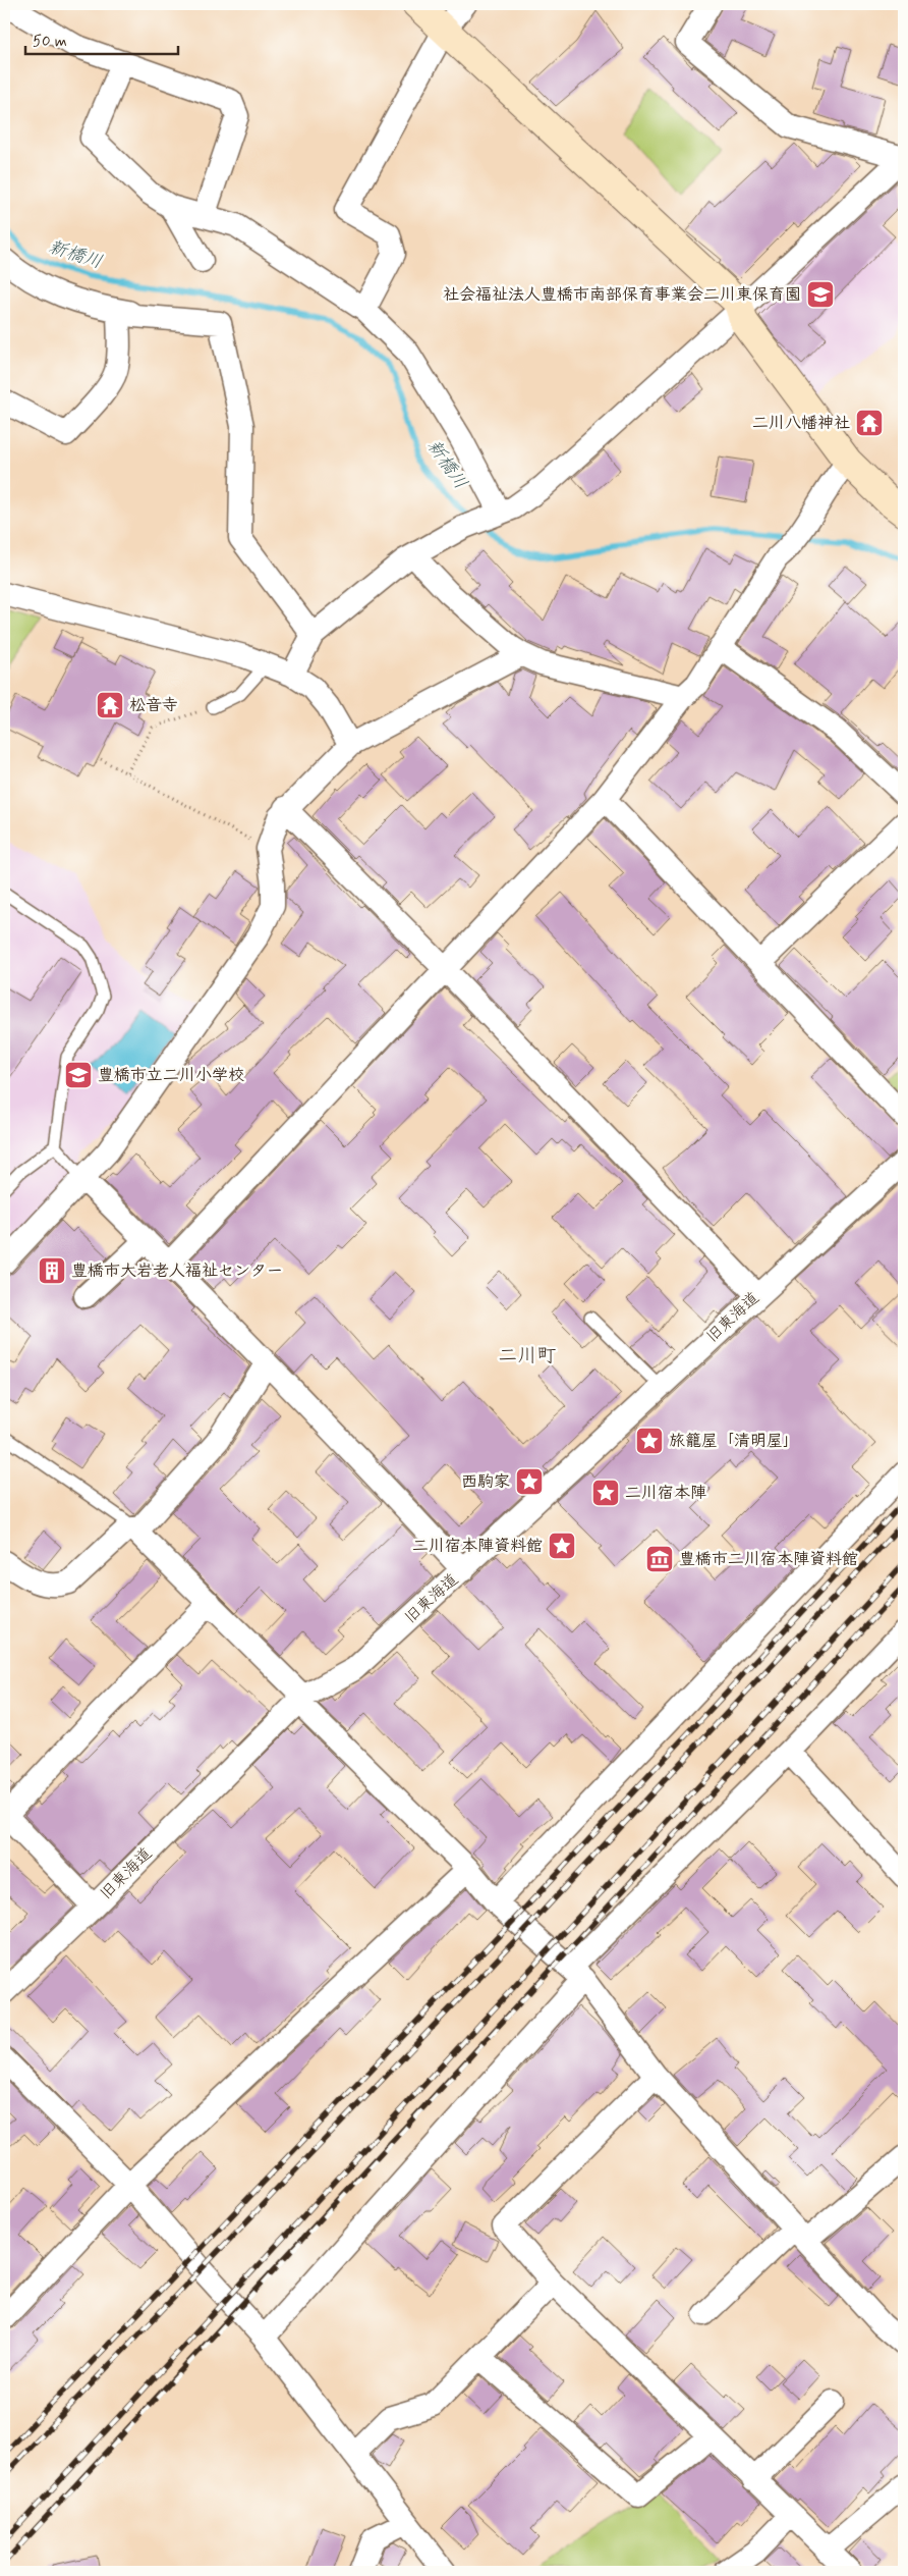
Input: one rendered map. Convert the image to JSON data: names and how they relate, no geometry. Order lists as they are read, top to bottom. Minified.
{"streets":{"street":["旧東海道"]},"districts":["二川町"],"water":["新橋川"],"places":{"school or university":["社会福祉法人豊橋市南部保育事業会二川東保育園","豊橋市立二川小学校"],"temple":["二川八幡神社","松音寺"],"building":["豊橋市大岩老人福祉センター"],"place":["旅籠屋「清明屋」","西駒家","二川宿本陣","二川宿本陣資料館"],"museum":["豊橋市二川宿本陣資料館"]},"scale_bar":"50 m"}
